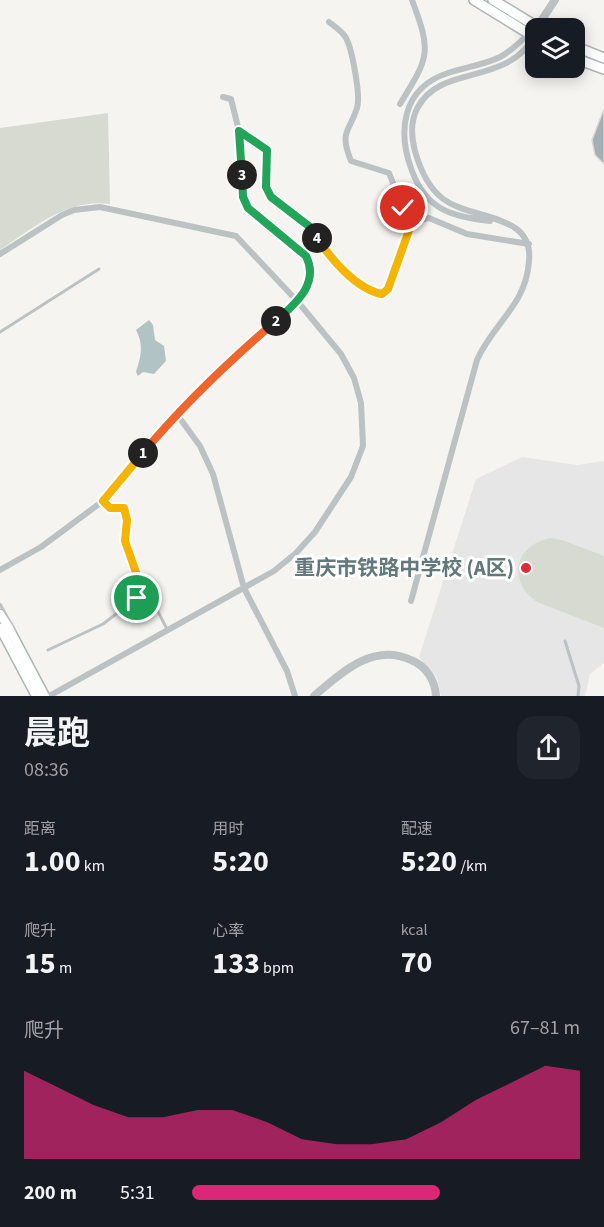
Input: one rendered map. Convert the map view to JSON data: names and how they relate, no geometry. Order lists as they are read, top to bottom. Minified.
{"places":["重庆市铁路中学校 (A区)"],"page":{"pins":["3","4","2","1"],"heading":["晨跑","08:36"],"stats":[["距离","1.00 km"],["用时","5:20"],["配速","5:20 /km"],["爬升","15 m"],["心率","133 bpm"],["kcal","70"]],"chart":["爬升","67–81 m"],"list":[{"name":"200 m","note":"5:31"}]}}
